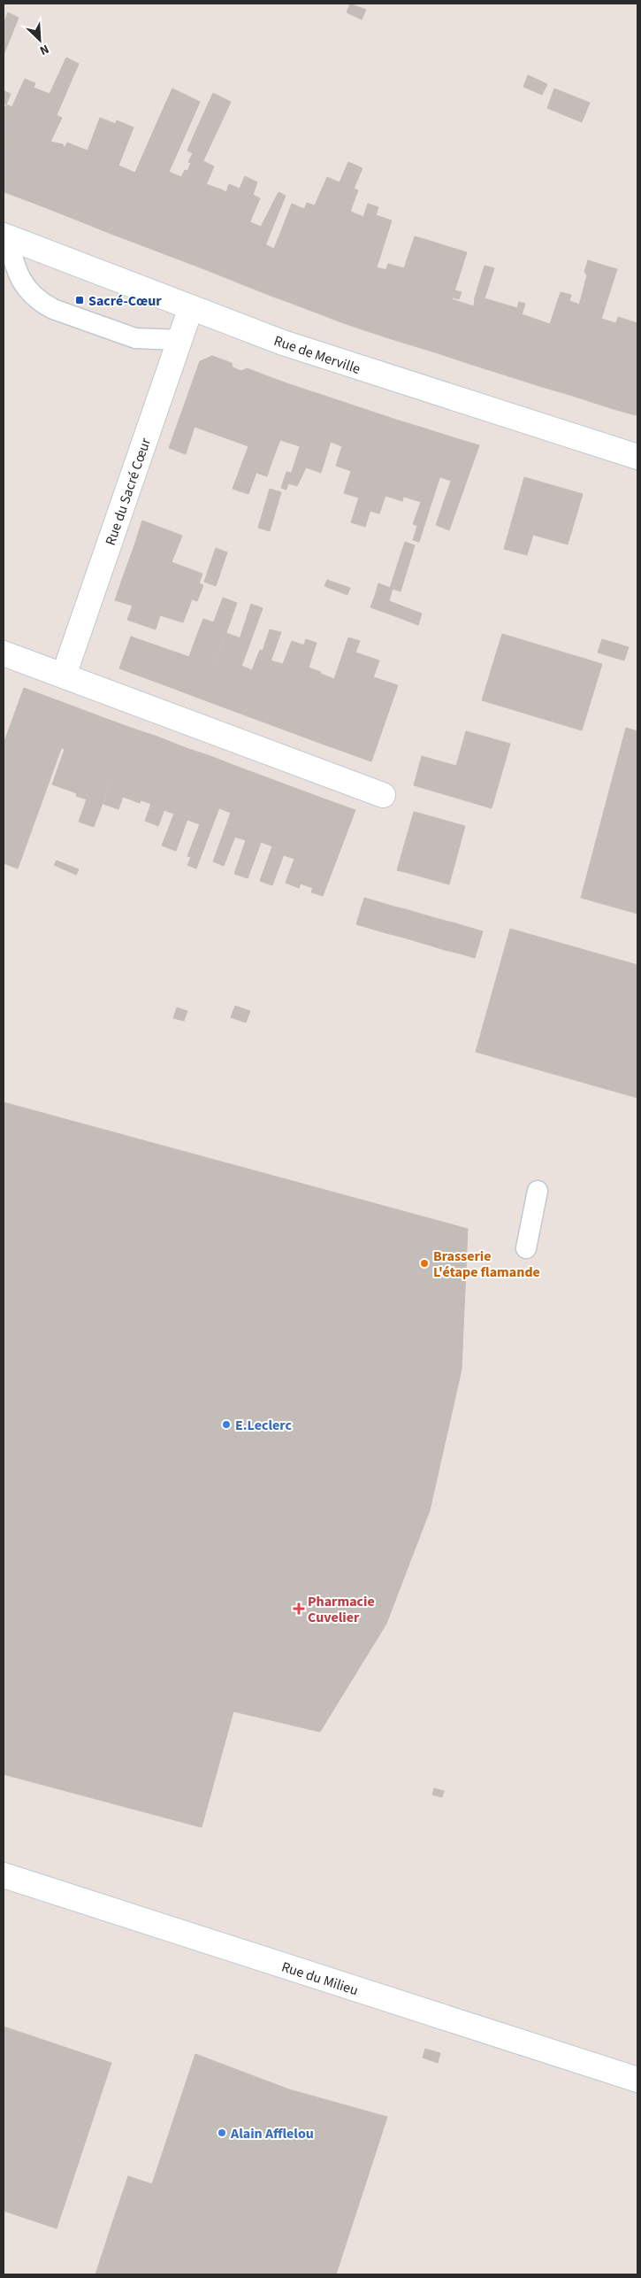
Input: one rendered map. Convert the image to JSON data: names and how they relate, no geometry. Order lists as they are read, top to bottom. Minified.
{"streets":{"street":["Rue de Merville","Rue du Sacré Cœur","Rue du Milieu"]},"crossings":[["Rue de Merville","Rue du Sacré Cœur"]],"places":{"transit":["Sacré-Cœur"],"other":["Brasserie L'étape flamande","E.Leclerc","Alain Afflelou"],"health":["Pharmacie Cuvelier"]},"north":"bottom right"}
